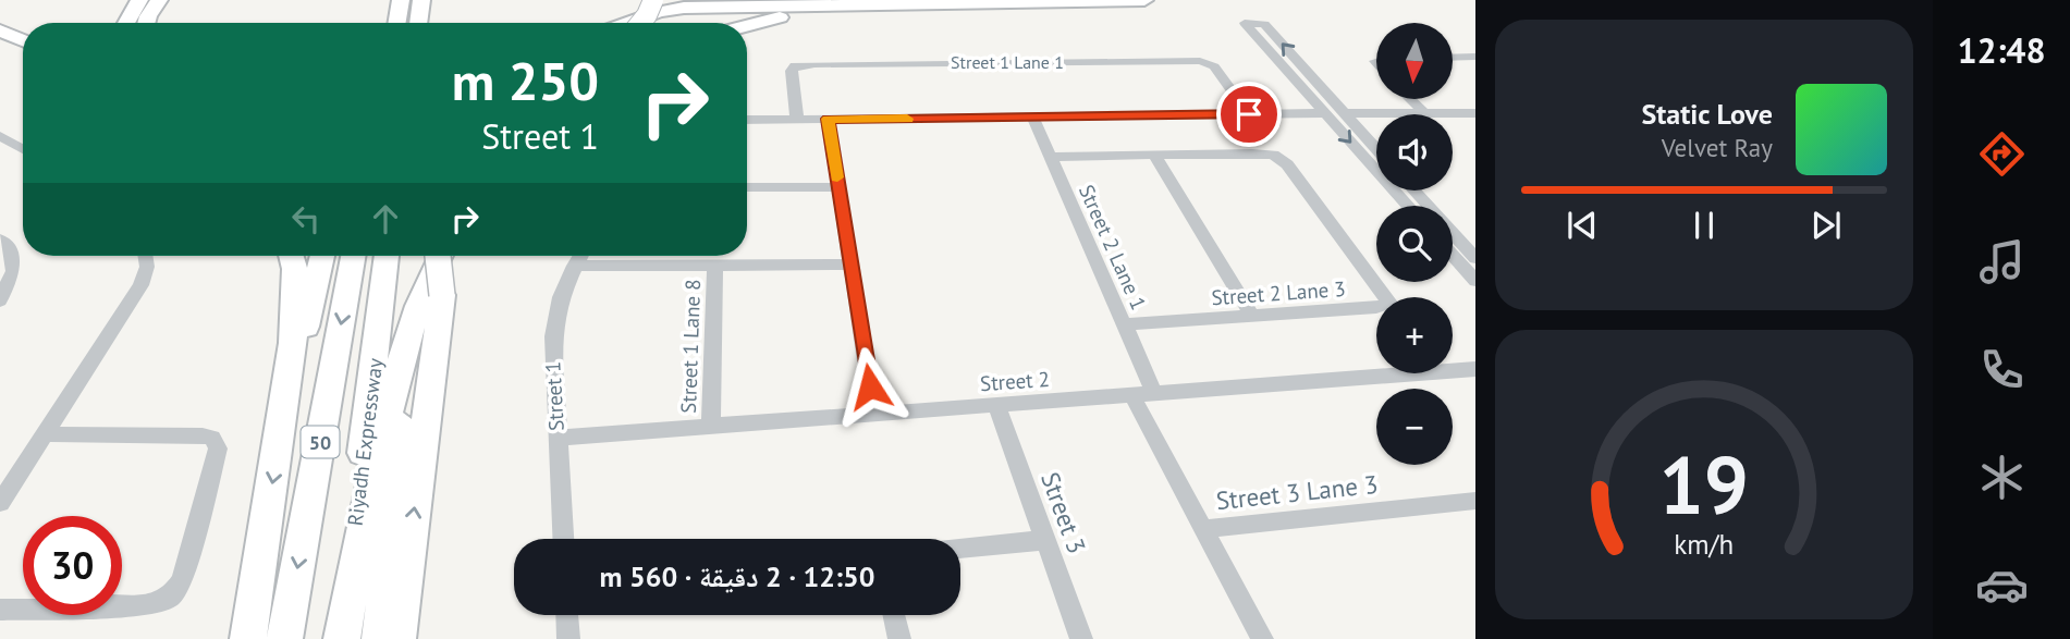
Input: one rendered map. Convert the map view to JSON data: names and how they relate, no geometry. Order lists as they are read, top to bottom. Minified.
{"streets":{"highway":["50","Riyadh Expressway"],"street":["Street 1 Lane 1","Street 2 Lane 1","Street 2 Lane 3","Street 1 Lane 8","Street 2","Street 1","Street 3 Lane 3","Street 3"]},"crossings":[["Street 2 Lane 1","Street 2 Lane 3"],["Street 2 Lane 1","Street 2"],["Street 1 Lane 8","Street 2"],["Street 2","Street 1"],["Street 2","Street 3"]],"north":"bottom","page":{"tabs":"12:48","map_buttons":["+","−"],"turn":["250 m","Street 1"],"song":["Static Love","Velvet Ray"],"limit":"30","trip":"12:50 · 2 دقيقة · 560 m","gauge":["19","km/h"]}}
